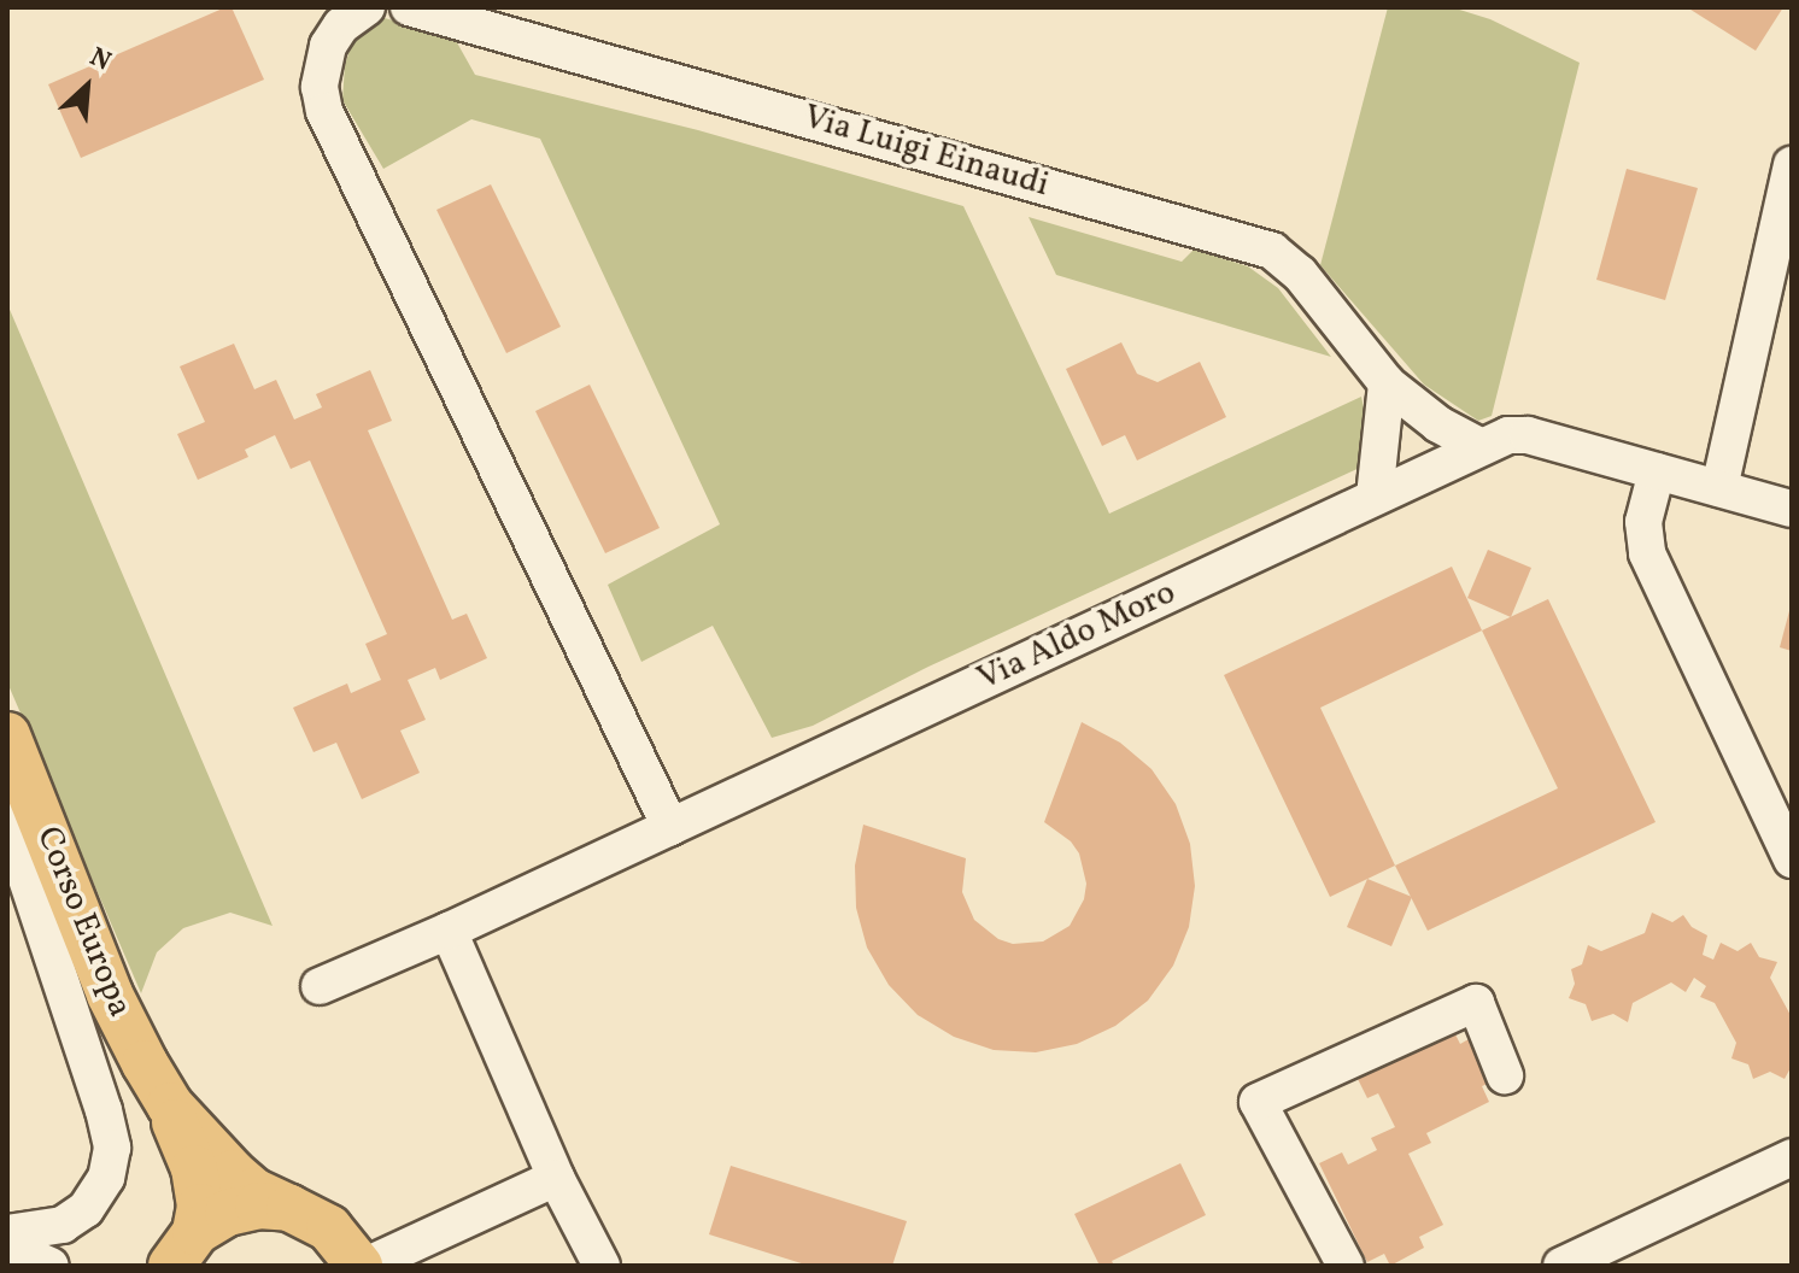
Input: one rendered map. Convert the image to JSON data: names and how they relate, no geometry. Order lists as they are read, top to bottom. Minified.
{"streets":{"main road":["Corso Europa"],"street":["Via Luigi Einaudi","Via Aldo Moro"]},"crossings":[["Via Luigi Einaudi","Via Aldo Moro"]],"north":"top right"}
